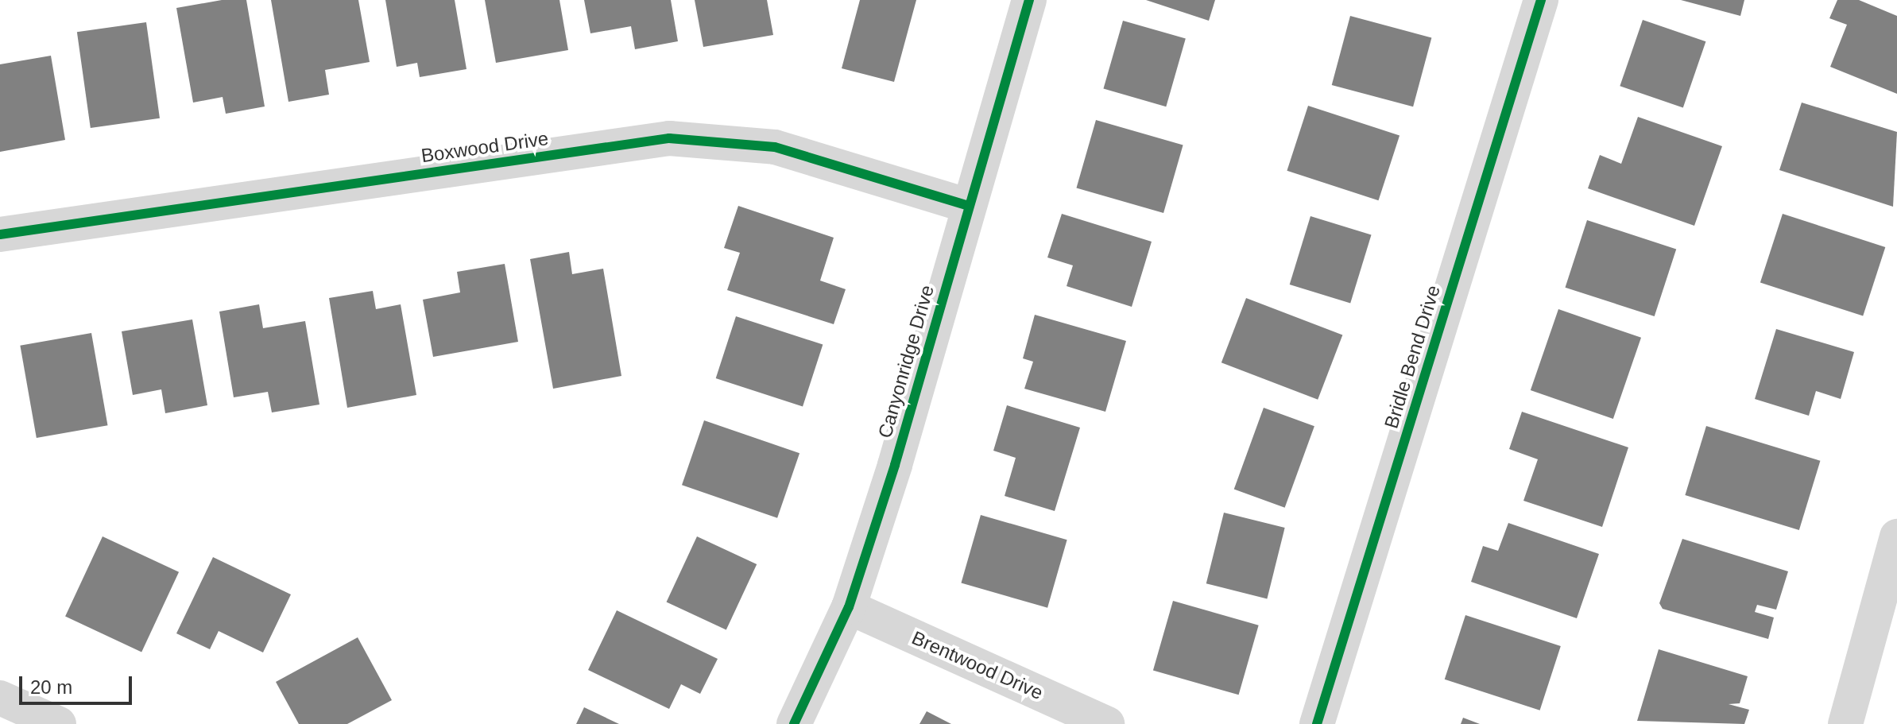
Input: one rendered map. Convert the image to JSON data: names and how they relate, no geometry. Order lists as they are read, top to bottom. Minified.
{"streets":{"street":["Boxwood Drive","Bridle Bend Drive","Canyonridge Drive","Brentwood Drive"]},"crossings":[["Boxwood Drive","Canyonridge Drive"],["Canyonridge Drive","Brentwood Drive"]],"scale_bar":"20 m"}
